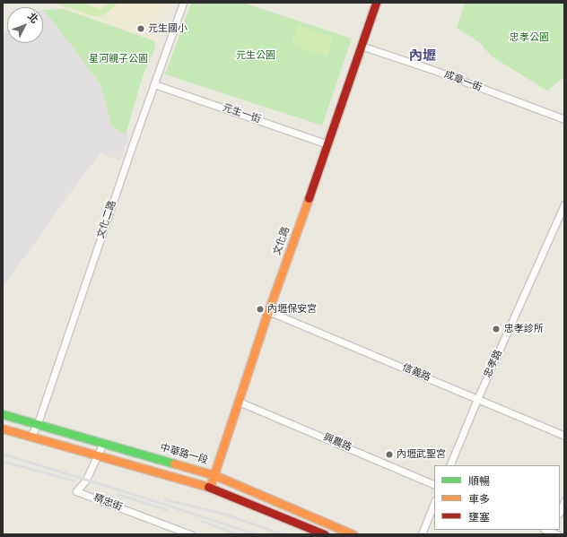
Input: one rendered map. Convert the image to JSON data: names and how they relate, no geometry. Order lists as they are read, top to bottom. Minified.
{"streets":{"main road":["文化路","中華路一段"],"street":["成章一街","元生一街","文化二路","忠孝路","信義路","興農路","精忠街"]},"crossings":[["成章一街","文化路"],["元生一街","文化二路"],["元生一街","文化路"],["文化二路","中華路一段"],["文化路","信義路"],["文化路","興農路"],["文化路","中華路一段"],["忠孝路","信義路"],["中華路一段","精忠街"]],"districts":["內壢"],"parks":["忠孝公園","元生公園","星河親子公園"],"places":["元生國小","內壢保安宮","忠孝診所","內壢武聖宮"],"legend":["順暢","車多","壅塞"],"north":"top right"}
